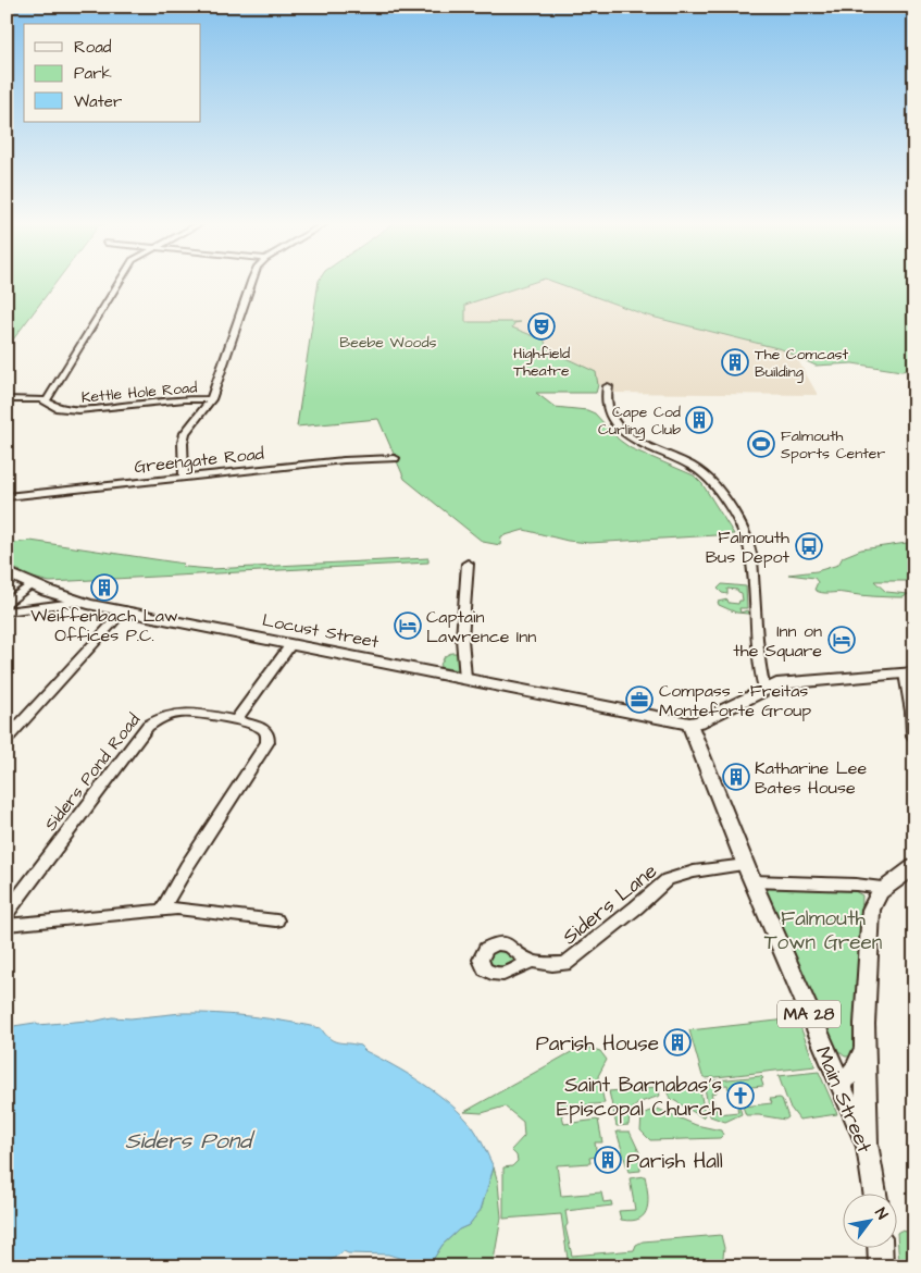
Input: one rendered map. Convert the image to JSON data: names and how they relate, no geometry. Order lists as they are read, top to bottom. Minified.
{"streets":{"highway":["Locust Street"],"main road":["MA 28","Main Street"],"street":["Kettle Hole Road","Greengate Road","Siders Pond Road","Siders Lane"]},"crossings":[["Locust Street","Main Street"],["Siders Lane","MA 28"],["Siders Lane","Main Street"],["MA 28","Main Street"]],"water":["Siders Pond"],"parks":["Beebe Woods","Falmouth Town Green"],"places":{"theatre":["Highfield Theatre"],"building":["The Comcast Building","Cape Cod Curling Club","Weiffenbach Law Offices P.C.","Katharine Lee Bates House","Parish House","Parish Hall"],"sports":["Falmouth Sports Center"],"bus stop":["Falmouth Bus Depot"],"hotel":["Captain Lawrence Inn","Inn on the Square"],"office":["Compass - Freitas Monteforte Group"],"church":["Saint Barnabas's Episcopal Church"]},"legend":["Road","Park","Water"],"north":"top right"}
